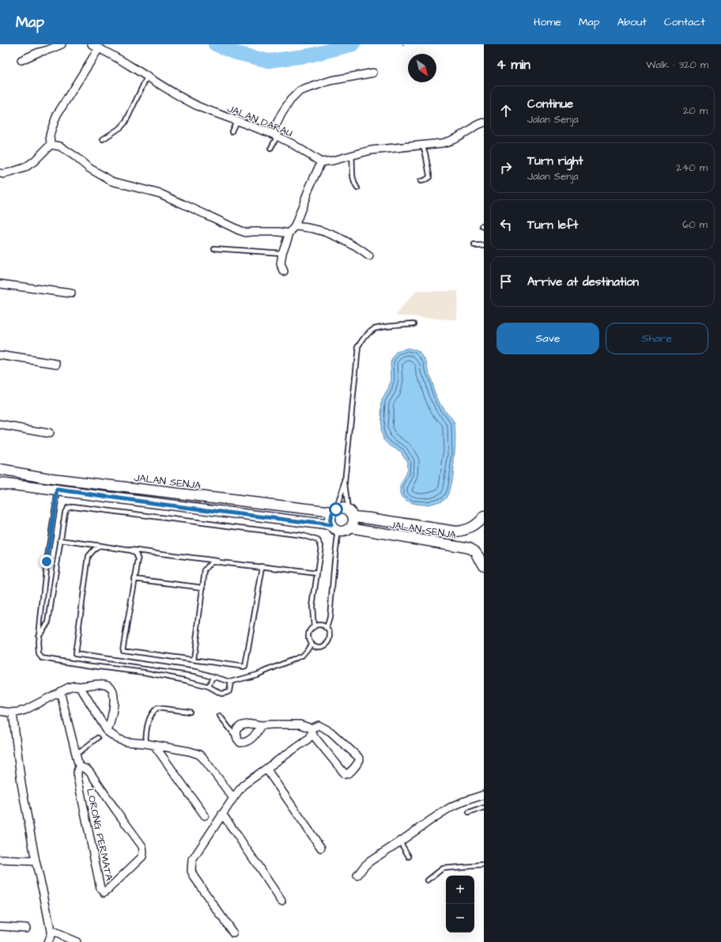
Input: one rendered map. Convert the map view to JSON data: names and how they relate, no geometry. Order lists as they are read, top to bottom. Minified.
{"streets":{"main road":["JALAN SENJA"],"street":["JALAN DARAU","LORONG PERMATA"]},"north":"bottom right","page":{"header":"Map","nav":["Home","Map","About","Contact"],"heading":["4 min","Walk · 320 m"],"list":[["Continue","Jalan Senja","20 m"],["Turn right","Jalan Senja","240 m"],["Turn left","60 m"],"Arrive at destination"],"buttons":["Save","Share"],"map_buttons":["+","−"]}}
